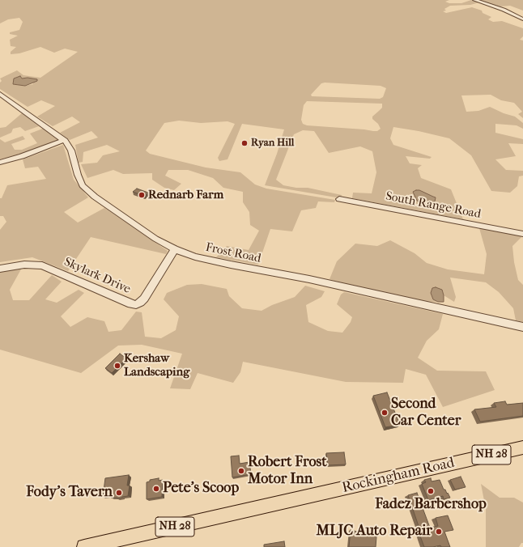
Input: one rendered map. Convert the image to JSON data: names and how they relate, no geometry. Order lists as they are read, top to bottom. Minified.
{"streets":{"main road":["NH 28","Rockingham Road"],"street":["South Range Road","Frost Road","Skylark Drive"]},"crossings":[["Frost Road","Skylark Drive"]],"places":["Ryan Hill","Rednarb Farm","Kershaw Landscaping","Second Car Center","Robert Frost Motor Inn","Pete's Scoop","Fadez Barbershop","Fody's Tavern","MLJC Auto Repair"]}
